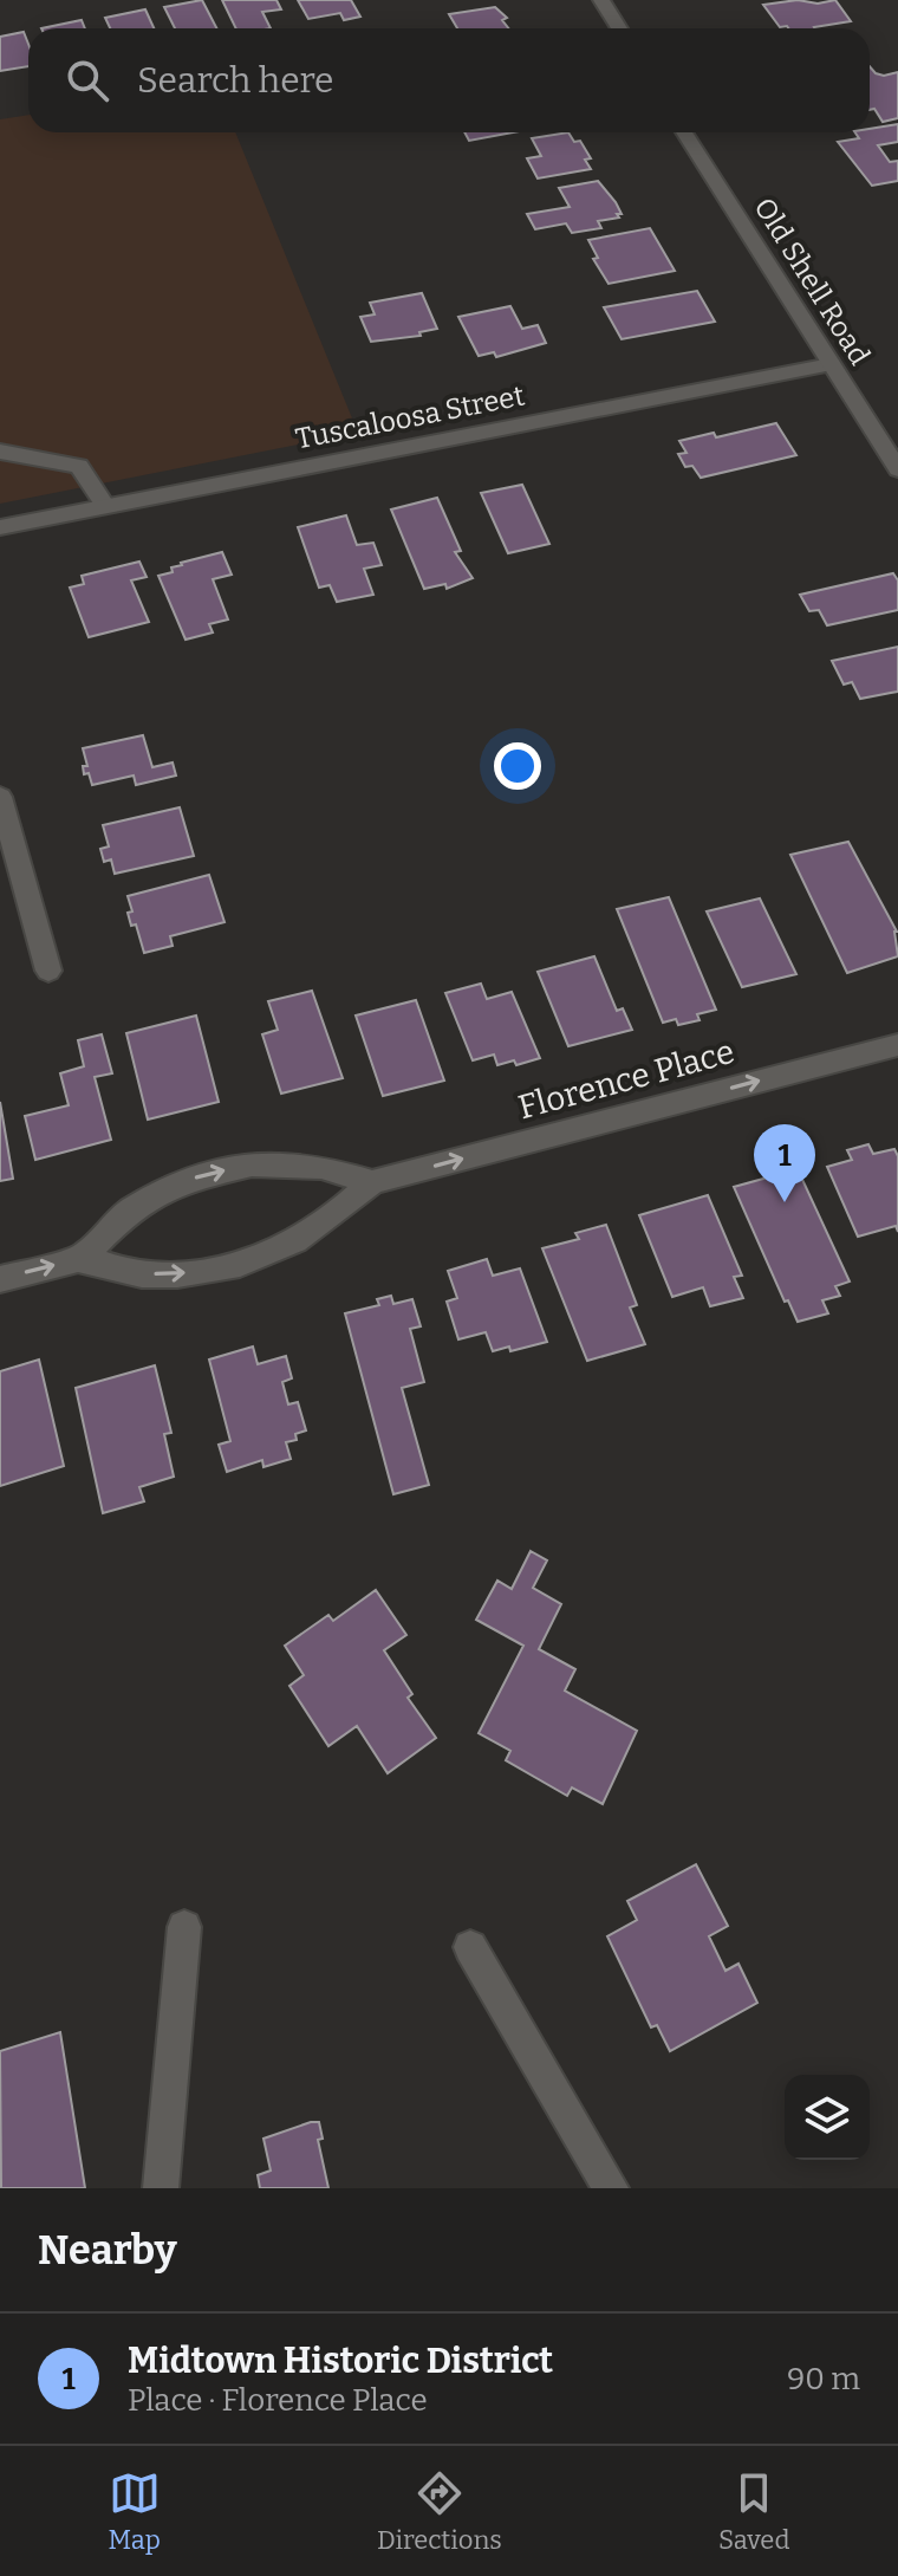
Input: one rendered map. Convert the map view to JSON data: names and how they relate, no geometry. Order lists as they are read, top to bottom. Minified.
{"streets":{"street":["Old Shell Road","Tuscaloosa Street","Florence Place"]},"crossings":[["Old Shell Road","Tuscaloosa Street"]],"page":{"search":"Search here","pins":"1","heading":"Nearby","list":[{"mark":"1","name":"Midtown Historic District","note":"Place · Florence Place","value":"90 m"}],"nav":["Map","Directions","Saved"]}}
